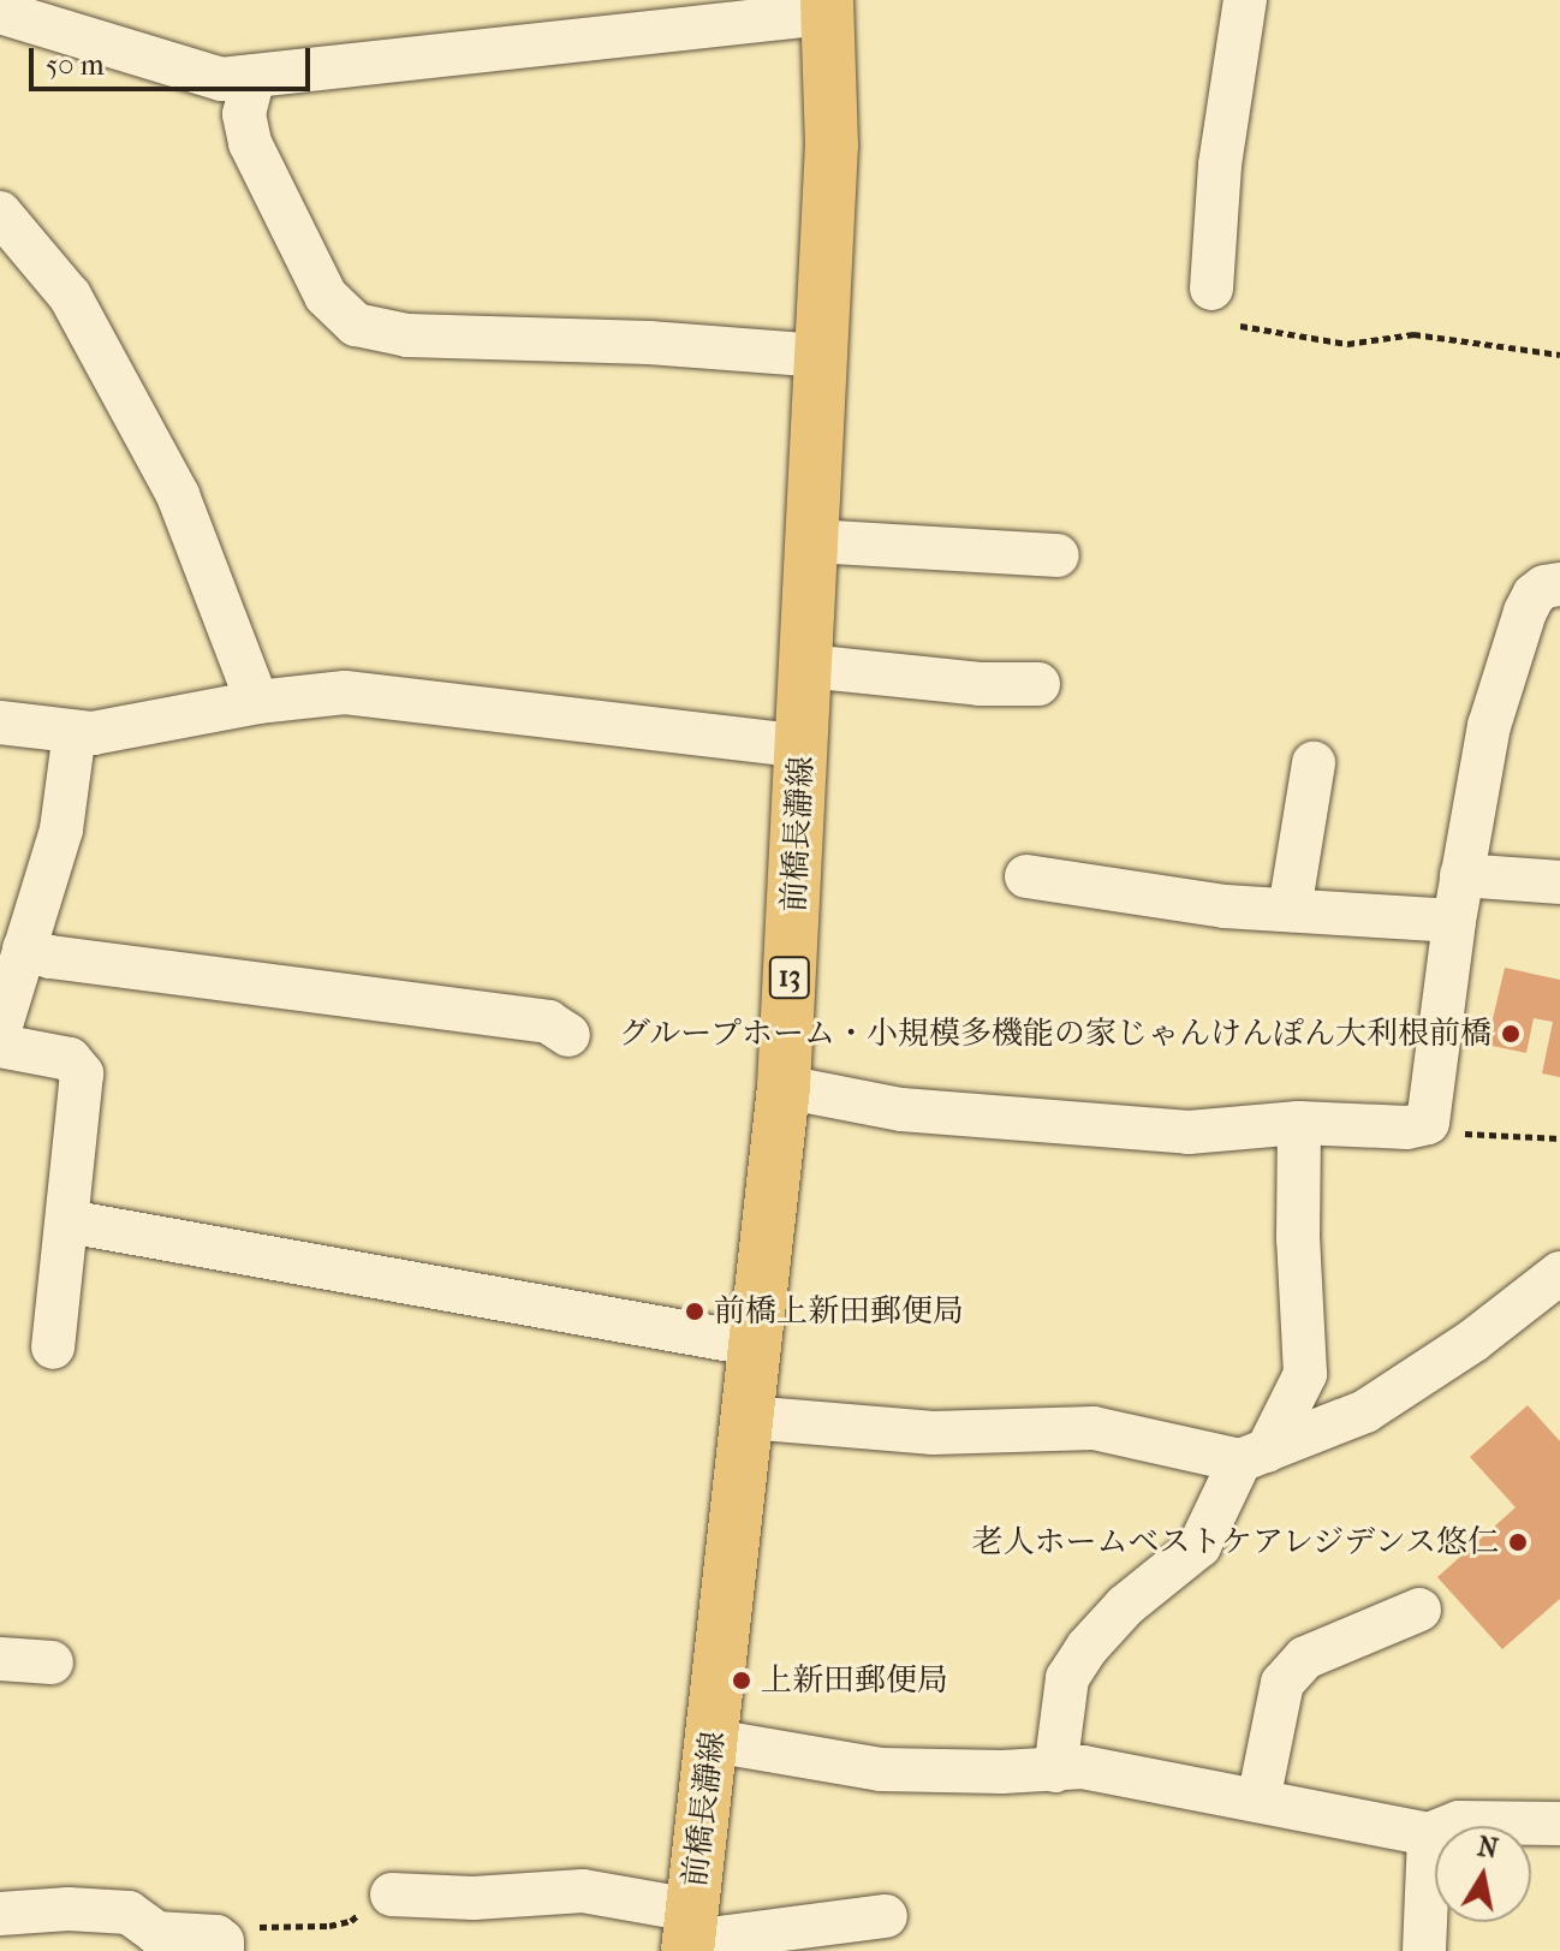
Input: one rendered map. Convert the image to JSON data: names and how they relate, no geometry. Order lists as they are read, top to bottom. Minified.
{"streets":{"main road":["前橋長瀞線","13"]},"places":["グループホーム・小規模多機能の家じゃんけんぽん大利根前橋","前橋上新田郵便局","老人ホームベストケアレジデンス悠仁","上新田郵便局"],"scale_bar":"50 m","north":"top"}
